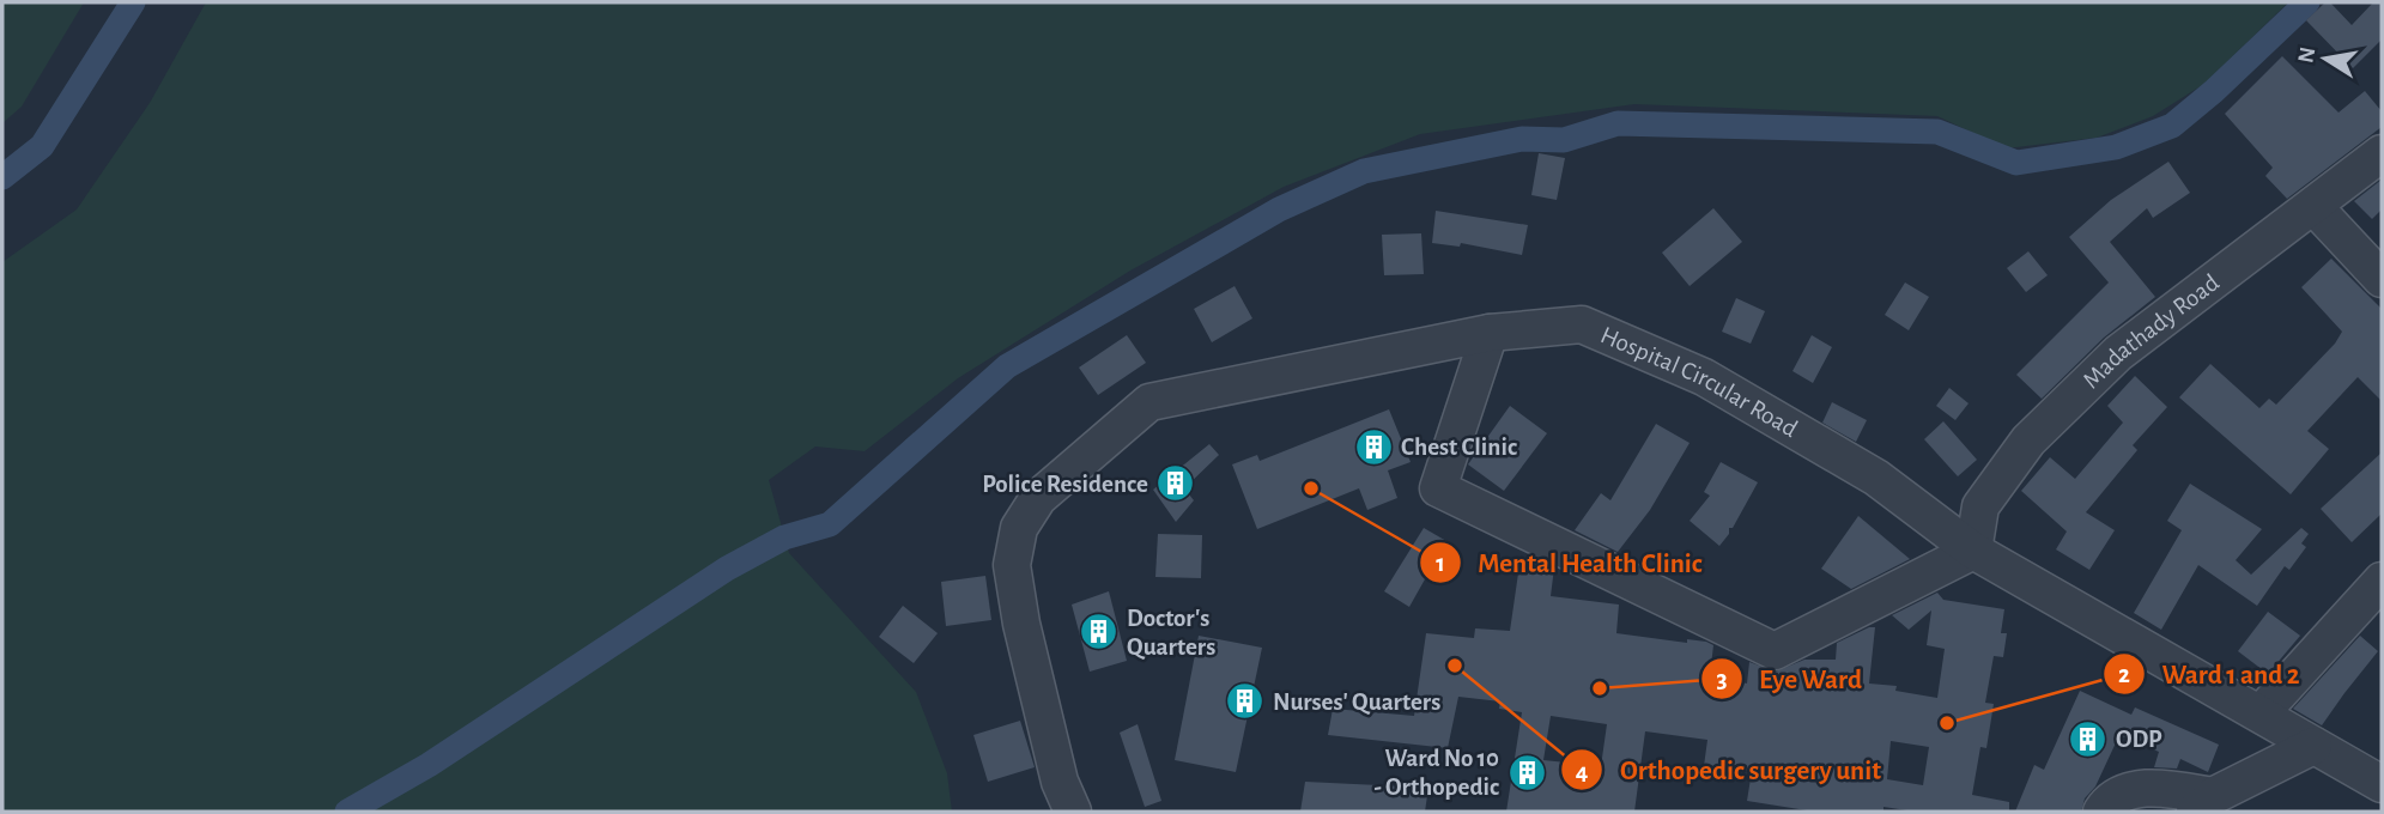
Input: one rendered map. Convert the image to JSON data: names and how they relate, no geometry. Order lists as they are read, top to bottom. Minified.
{"streets":{"street":["Madathady Road","Hospital Circular Road"]},"crossings":[["Madathady Road","Hospital Circular Road"]],"places":{"building":["Chest Clinic","Police Residence","Doctor's Quarters","Nurses' Quarters","ODP","Ward No 10 - Orthopedic"],"other":["Mental Health Clinic","Orthopedic surgery unit","Eye Ward","Ward 1 and 2"]},"north":"left"}
